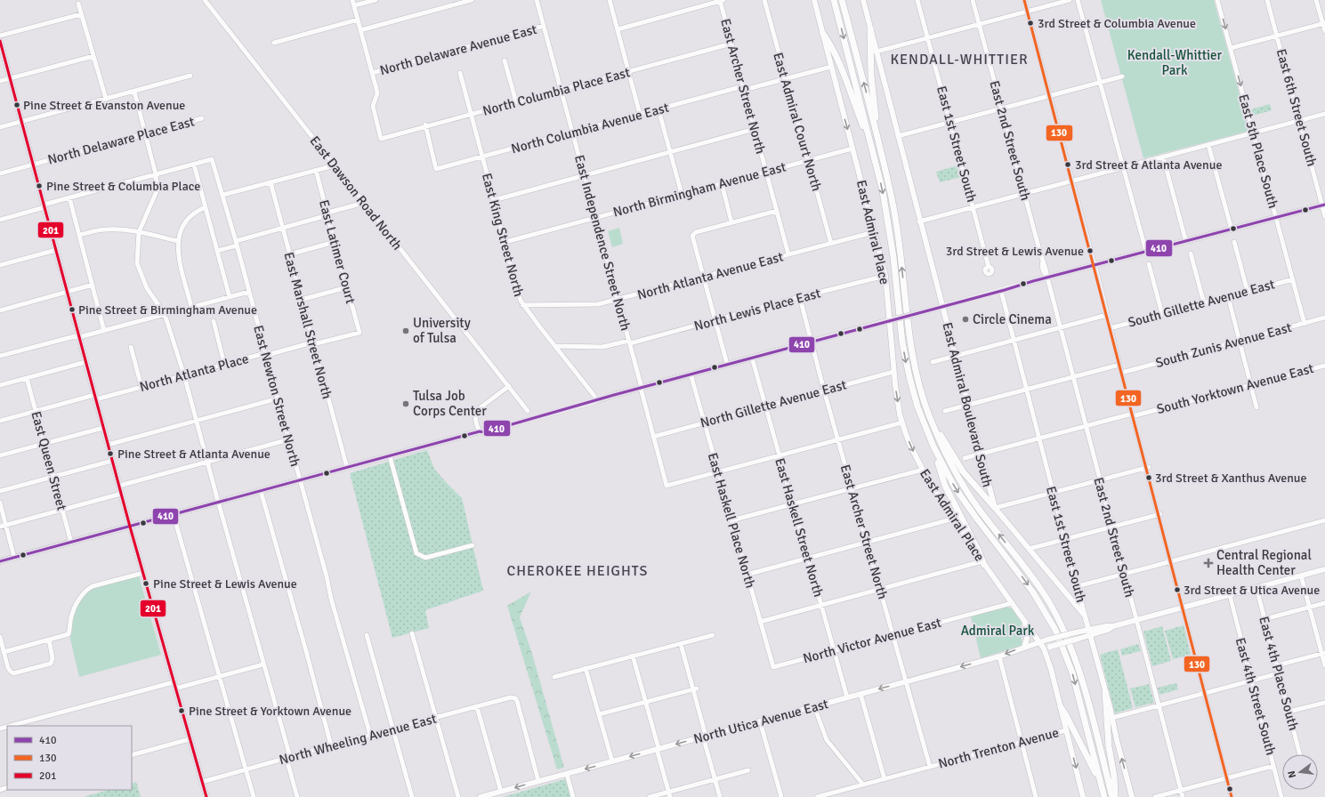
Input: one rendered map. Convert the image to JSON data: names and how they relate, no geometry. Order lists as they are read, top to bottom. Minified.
{"streets":{"main road":["East 1st Street South","East Admiral Place","East Admiral Boulevard South","North Utica Avenue East"],"street":["North Delaware Avenue East","East Archer Street North","North Columbia Place East","East 6th Street South","East Admiral Court North","North Columbia Avenue East","North Delaware Place East","East 2nd Street South","East 5th Place South","North Birmingham Avenue East","East Dawson Road North","East King Street North","East Independence Street North","East Latimer Court","North Atlanta Avenue East","South Gillette Avenue East","North Lewis Place East","East Marshall Street North","South Zunis Avenue East","North Atlanta Place","South Yorktown Avenue East","East Newton Street North","North Gillette Avenue East","East Queen Street","East Haskell Place North","East Haskell Street North","North Victor Avenue East","East 4th Place South","East 4th Street South","North Wheeling Avenue East","North Trenton Avenue"]},"crossings":[["North Delaware Avenue East","North Columbia Place East"],["North Delaware Avenue East","East Independence Street North"],["East Archer Street North","North Columbia Place East"],["East Archer Street North","North Columbia Avenue East"],["East Archer Street North","North Birmingham Avenue East"],["East Archer Street North","North Atlanta Avenue East"],["East Archer Street North","North Lewis Place East"],["East Archer Street North","North Gillette Avenue East"],["East Archer Street North","North Victor Avenue East"],["East Archer Street North","North Utica Avenue East"],["East Archer Street North","North Trenton Avenue"],["North Columbia Place East","North Columbia Avenue East"],["North Columbia Place East","East King Street North"],["North Columbia Place East","East Independence Street North"],["East Admiral Court North","North Columbia Avenue East"],["East Admiral Court North","North Birmingham Avenue East"],["East Admiral Court North","North Atlanta Avenue East"],["North Columbia Avenue East","East Admiral Place"],["North Columbia Avenue East","East King Street North"],["North Columbia Avenue East","East Independence Street North"],["East 2nd Street South","South Gillette Avenue East"],["East 2nd Street South","South Yorktown Avenue East"],["East 1st Street South","South Gillette Avenue East"],["East 1st Street South","South Yorktown Avenue East"],["East 1st Street South","East Admiral Boulevard South"],["East 1st Street South","North Utica Avenue East"],["East 5th Place South","South Gillette Avenue East"],["East 5th Place South","South Zunis Avenue East"],["North Birmingham Avenue East","East Admiral Place"],["North Birmingham Avenue East","East King Street North"],["North Birmingham Avenue East","East Independence Street North"],["East Admiral Place","North Atlanta Avenue East"],["East Admiral Place","North Lewis Place East"],["East Admiral Place","North Gillette Avenue East"],["East Admiral Place","North Victor Avenue East"],["East Admiral Place","North Utica Avenue East"],["East King Street North","North Atlanta Avenue East"],["East King Street North","North Lewis Place East"],["East Independence Street North","North Atlanta Avenue East"],["East Independence Street North","North Lewis Place East"],["East Independence Street North","North Gillette Avenue East"],["East Independence Street North","East Haskell Place North"],["East Latimer Court","North Atlanta Place"],["South Gillette Avenue East","East Admiral Boulevard South"],["East Marshall Street North","North Atlanta Place"],["North Atlanta Place","East Newton Street North"],["North Atlanta Place","East Queen Street"],["South Yorktown Avenue East","East Admiral Boulevard South"],["East Newton Street North","North Wheeling Avenue East"],["North Gillette Avenue East","East Haskell Place North"],["North Gillette Avenue East","East Haskell Street North"],["East Haskell Place North","North Victor Avenue East"],["East Haskell Street North","North Victor Avenue East"],["East Haskell Street North","North Utica Avenue East"],["North Utica Avenue East","North Wheeling Avenue East"]],"one_way":["East 5th Place South","North Utica Avenue East"],"districts":["KENDALL-WHITTIER","CHEROKEE HEIGHTS"],"parks":["Kendall-Whittier Park","Admiral Park"],"places":{"other":["3rd Street & Columbia Avenue","Pine Street & Evanston Avenue","3rd Street & Atlanta Avenue","Pine Street & Columbia Place","3rd Street & Lewis Avenue","Pine Street & Birmingham Avenue","Circle Cinema","University of Tulsa","Tulsa Job Corps Center","Pine Street & Atlanta Avenue","3rd Street & Xanthus Avenue","Pine Street & Lewis Avenue","3rd Street & Utica Avenue","Pine Street & Yorktown Avenue"],"health":["Central Regional Health Center"]},"lines":["transit line 130","transit line 201","transit line 410"],"legend":["410","130","201"],"north":"left"}
